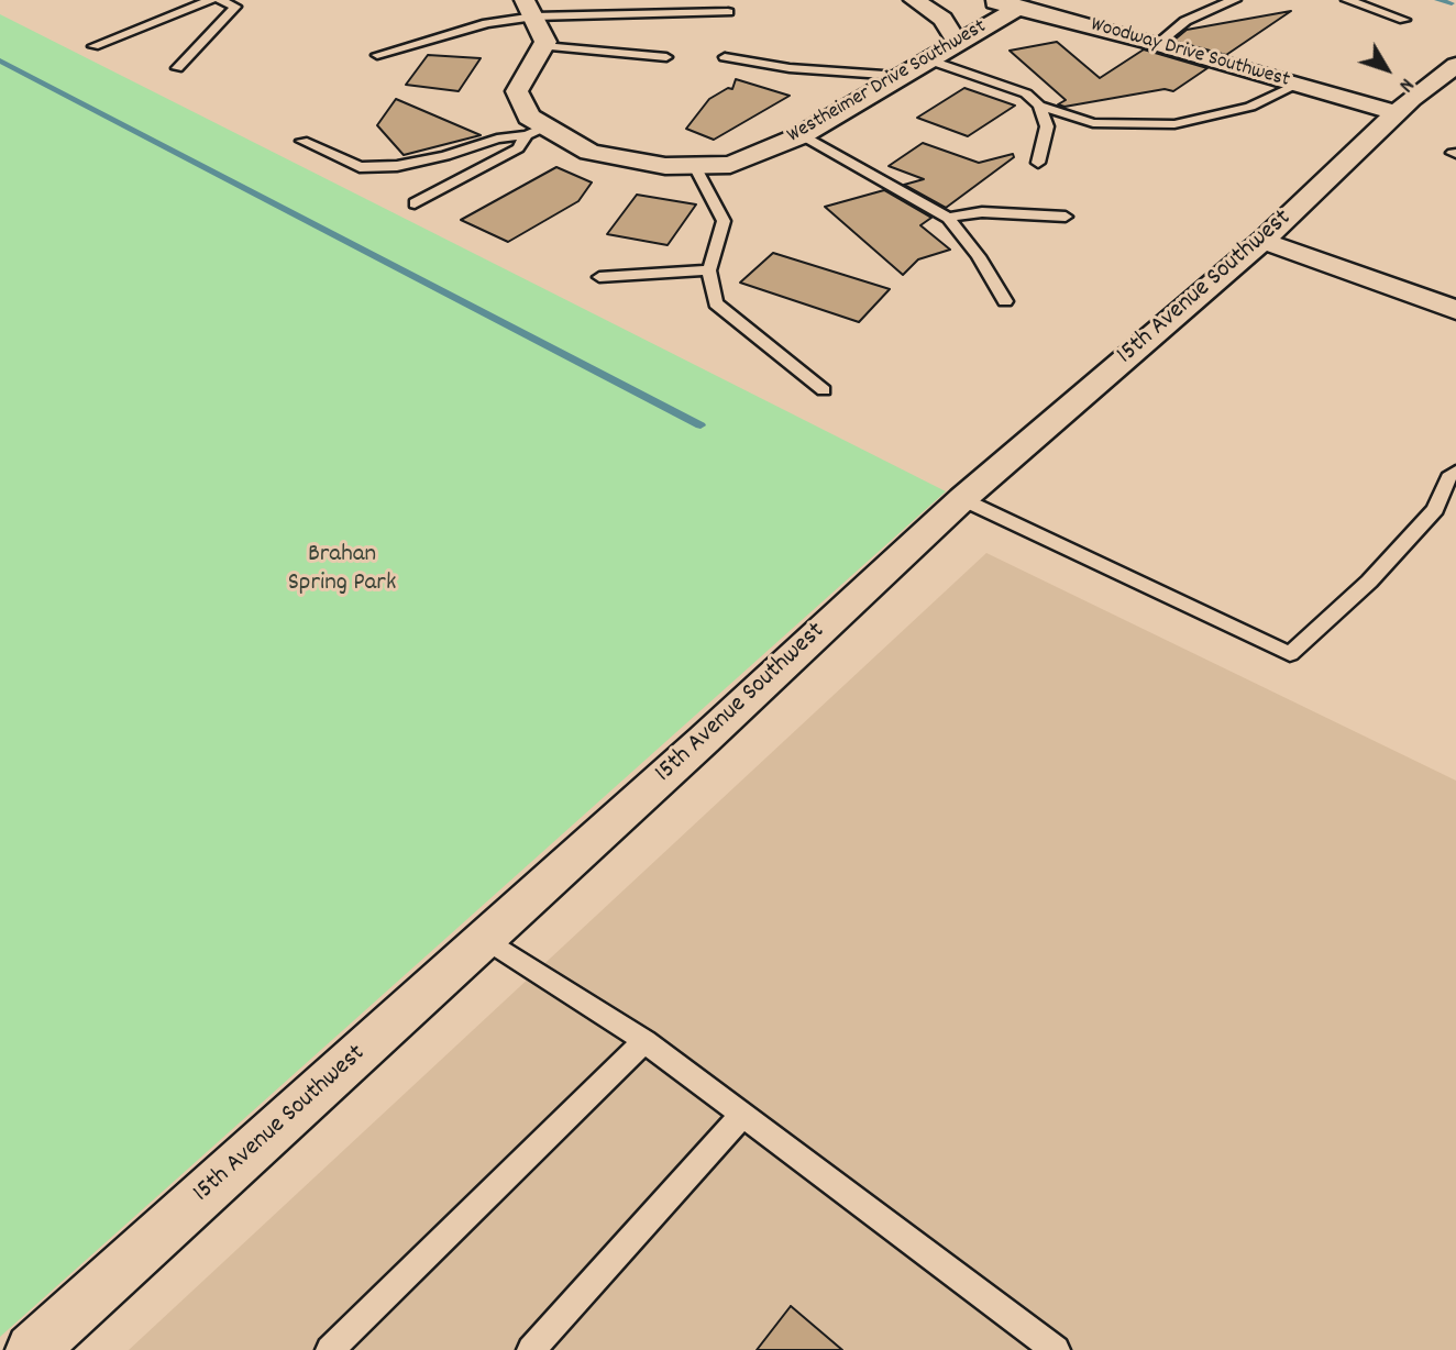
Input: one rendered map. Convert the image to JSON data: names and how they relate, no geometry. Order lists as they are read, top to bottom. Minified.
{"streets":{"street":["Woodway Drive Southwest","Westheimer Drive Southwest","15th Avenue Southwest"]},"crossings":[["Woodway Drive Southwest","Westheimer Drive Southwest"],["Woodway Drive Southwest","15th Avenue Southwest"]],"parks":["Brahan Spring Park"],"north":"bottom right"}
